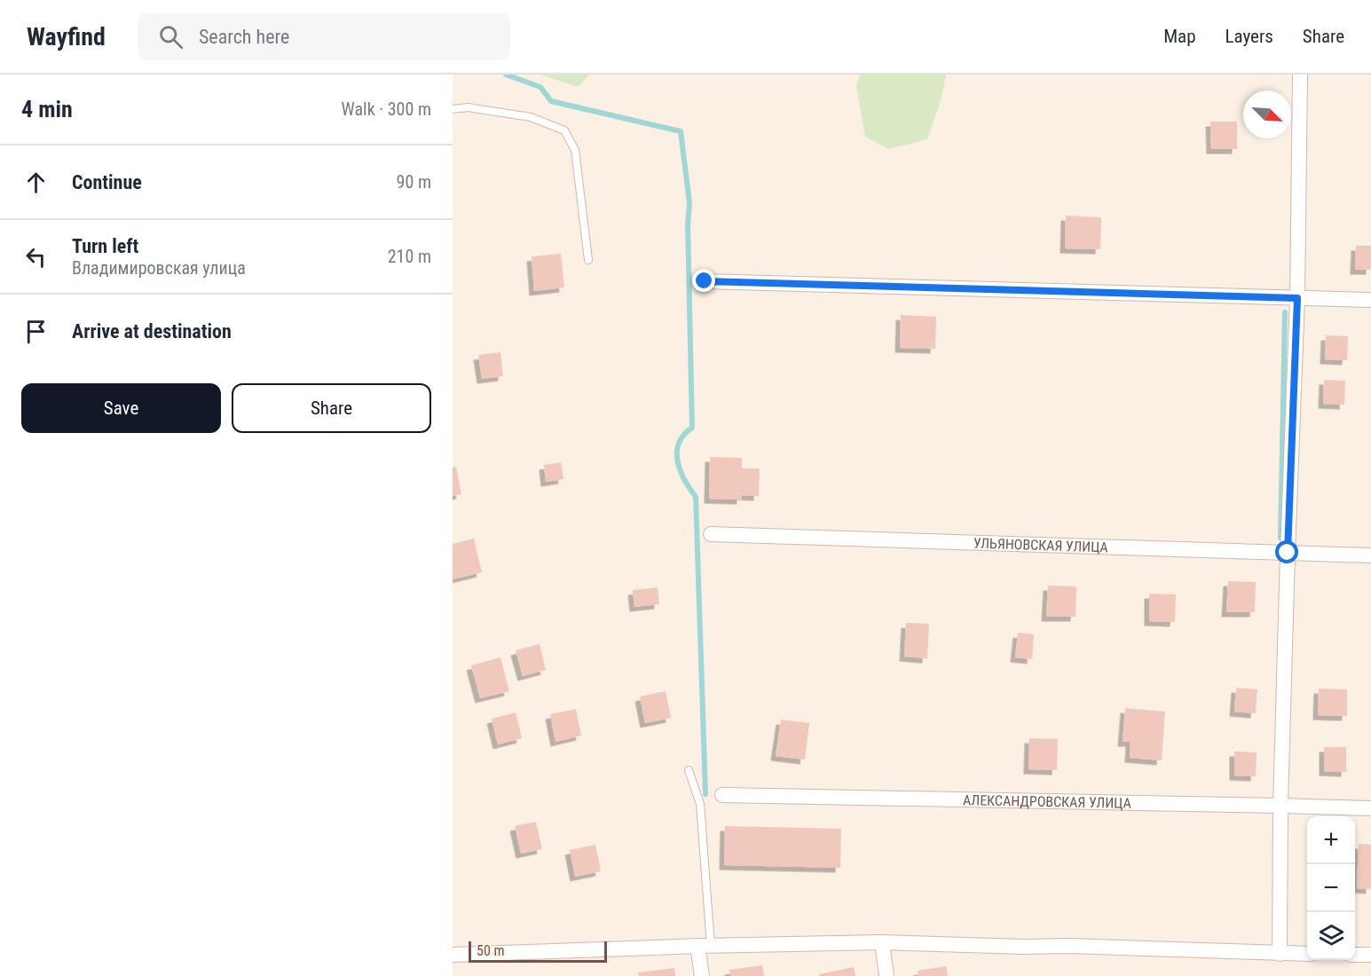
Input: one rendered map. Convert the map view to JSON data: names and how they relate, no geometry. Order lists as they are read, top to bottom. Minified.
{"streets":{"street":["УЛЬЯНОВСКАЯ УЛИЦА","АЛЕКСАНДРОВСКАЯ УЛИЦА"]},"scale_bar":"50 m","north":"bottom right","page":{"header":"Wayfind","search":"Search here","nav":["Map","Layers","Share"],"heading":["4 min","Walk · 300 m"],"list":[["Continue","90 m"],["Turn left","Владимировская улица","210 m"],"Arrive at destination"],"buttons":["Save","Share"],"map_buttons":["+","−"],"scale":"50 m"}}
